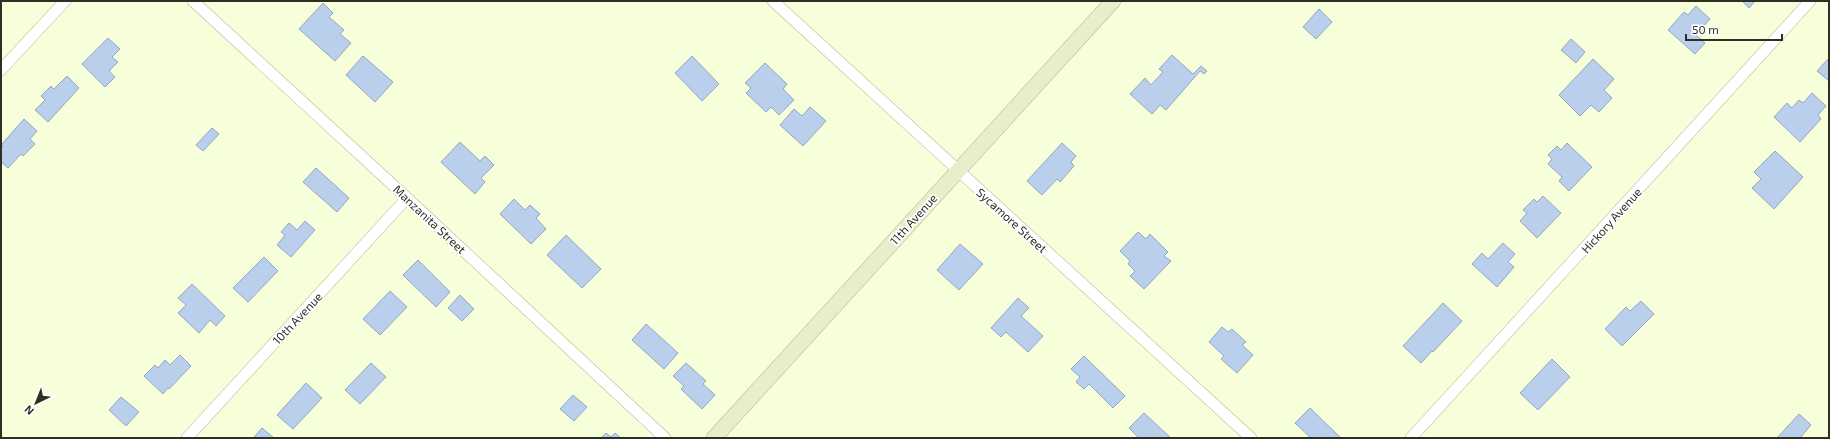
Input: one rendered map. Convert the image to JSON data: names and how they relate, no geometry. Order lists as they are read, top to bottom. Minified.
{"streets":{"main road":["11th Avenue"],"street":["Manzanita Street","Sycamore Street","Hickory Avenue","10th Avenue"]},"crossings":[["Manzanita Street","10th Avenue"],["11th Avenue","Sycamore Street"]],"scale_bar":"50 m","north":"bottom left"}
